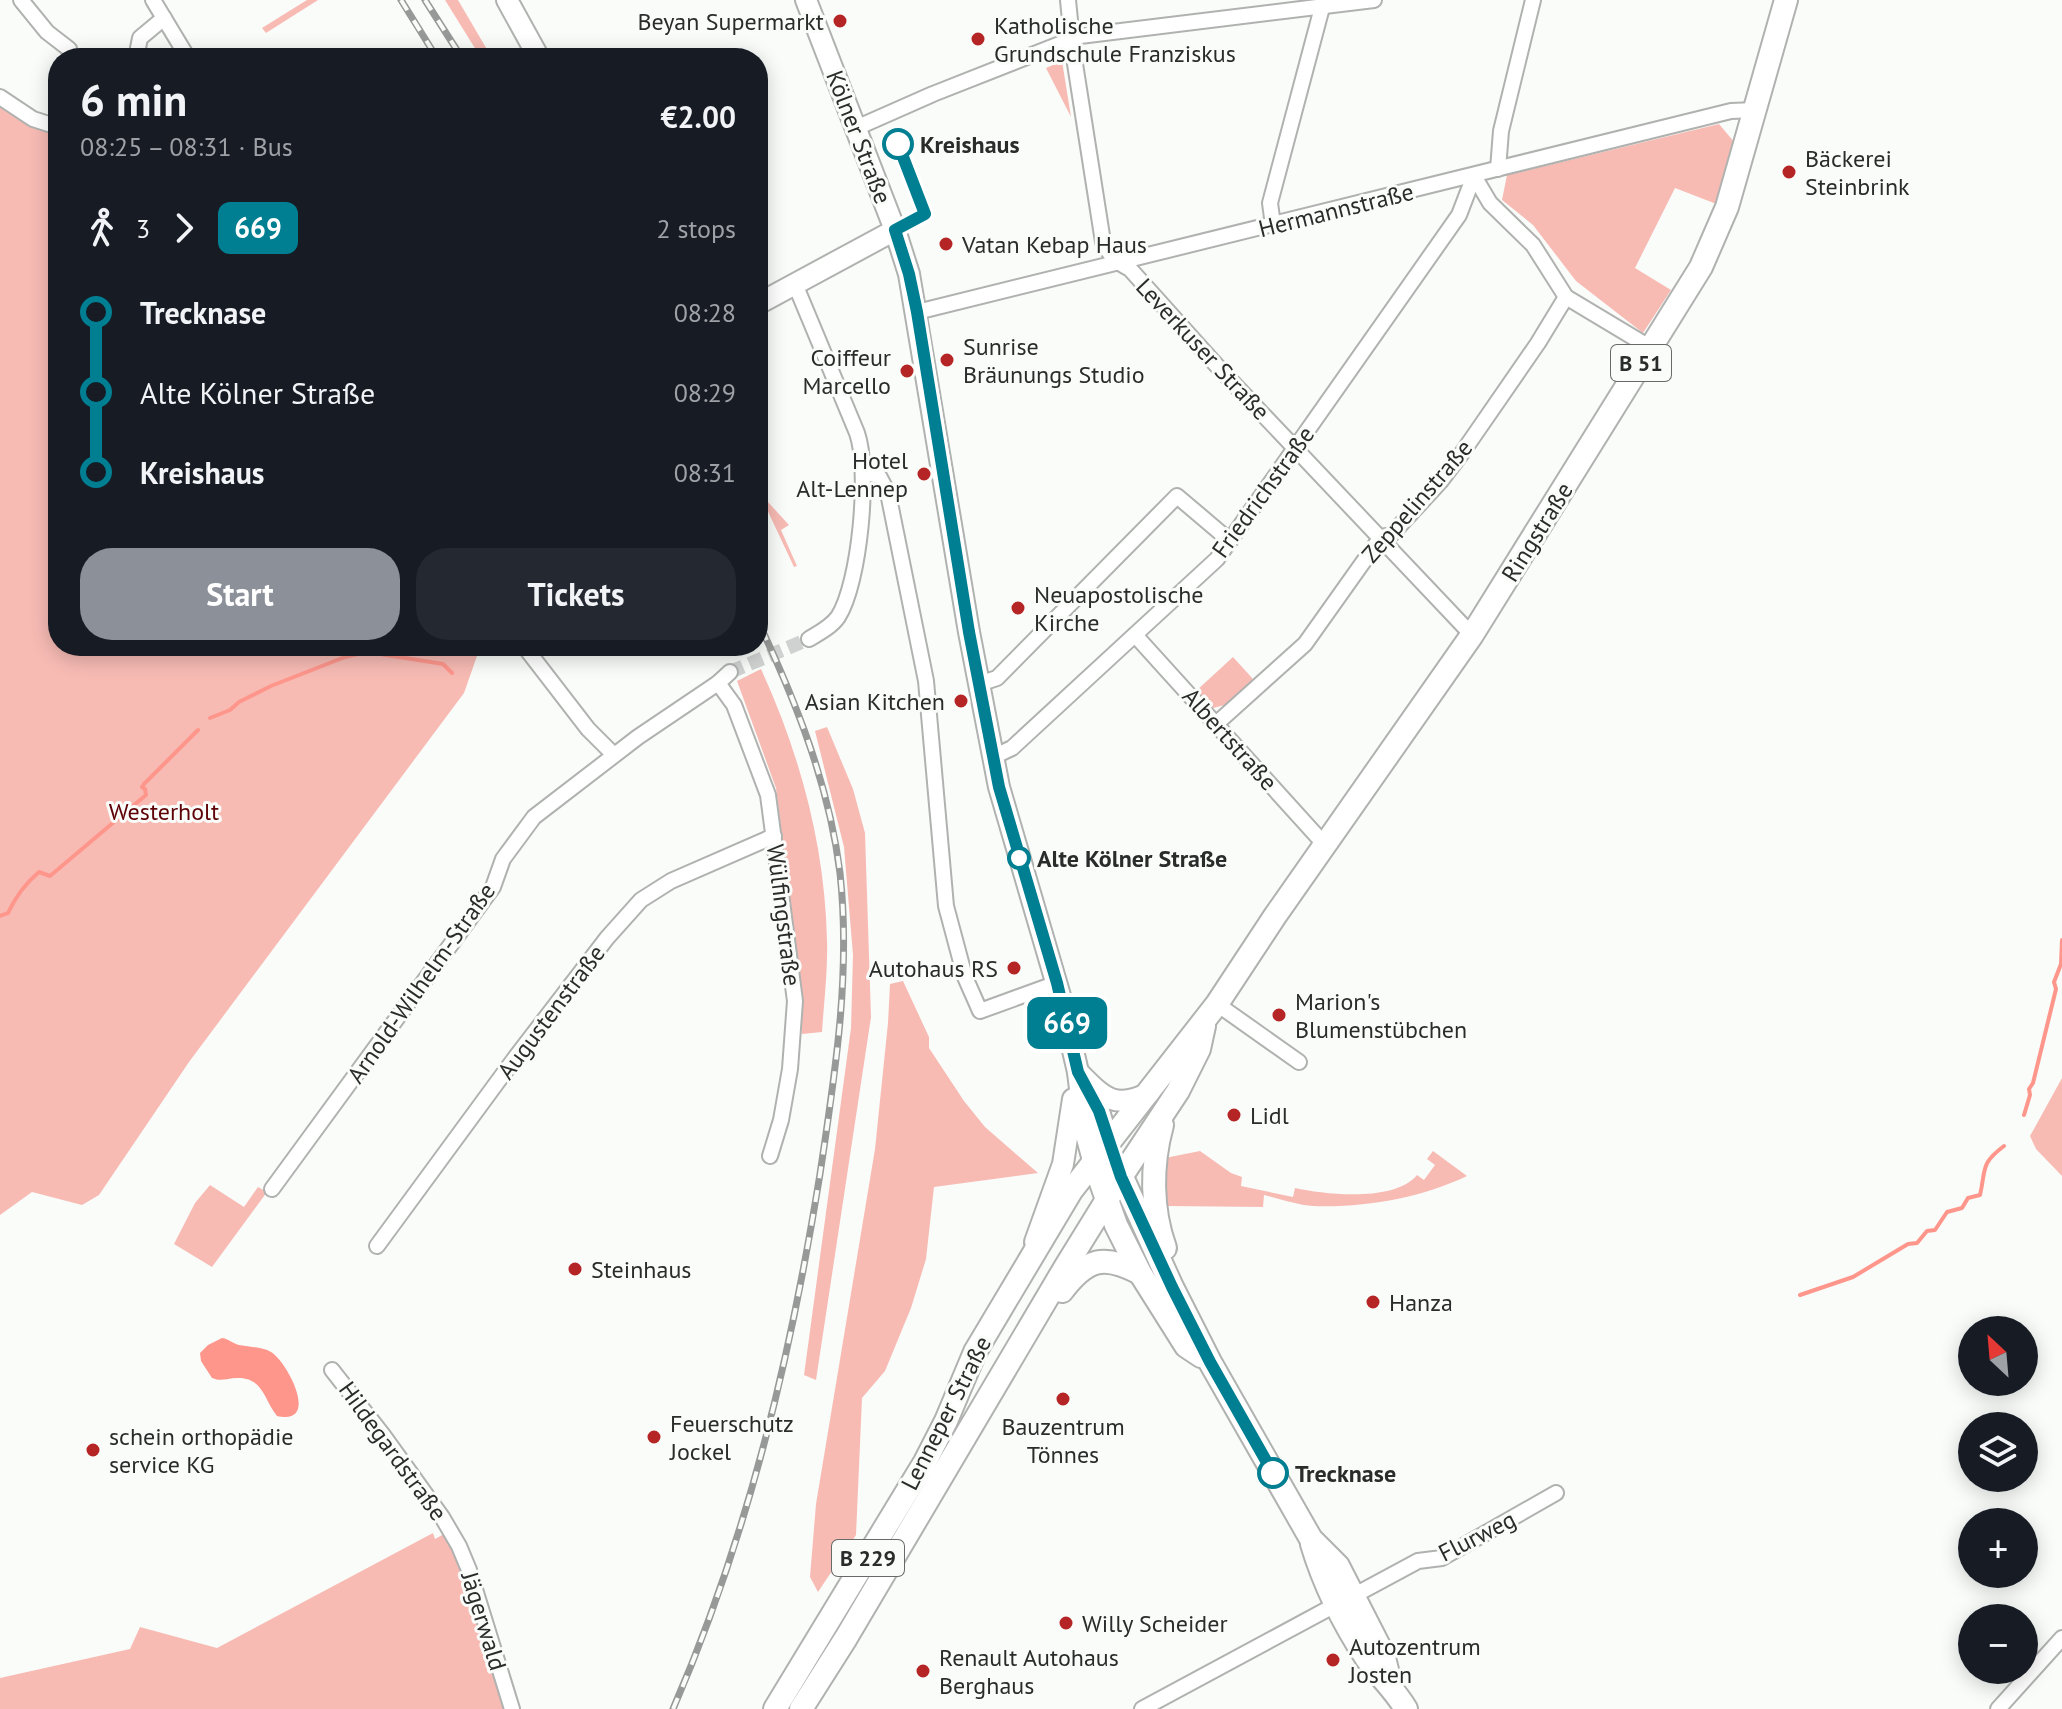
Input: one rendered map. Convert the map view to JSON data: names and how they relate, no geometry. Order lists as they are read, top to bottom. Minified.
{"streets":{"main road":["Kölner Straße","B 51","Ringstraße","Lenneper Straße","B 229"],"street":["Hermannstraße","Leverkuser Straße","Friedrichstraße","Zeppelinstraße","Albertstraße","Wülfingstraße","Arnold-Wilhelm-Straße","Augustenstraße","Hildegardstraße","Flurweg","Jägerwald"]},"crossings":[["Kölner Straße","Hermannstraße"],["Kölner Straße","Friedrichstraße"],["Kölner Straße","Ringstraße"],["Kölner Straße","Lenneper Straße"],["Kölner Straße","Flurweg"],["Hermannstraße","Leverkuser Straße"],["Hermannstraße","Friedrichstraße"],["Hermannstraße","Ringstraße"],["Leverkuser Straße","Friedrichstraße"],["Leverkuser Straße","Zeppelinstraße"],["Leverkuser Straße","Ringstraße"],["Friedrichstraße","Albertstraße"],["Zeppelinstraße","Albertstraße"],["Ringstraße","Albertstraße"],["Ringstraße","Lenneper Straße"],["Wülfingstraße","Arnold-Wilhelm-Straße"],["Wülfingstraße","Augustenstraße"],["Hildegardstraße","Jägerwald"]],"parks":["Westerholt"],"places":["Beyan Supermarkt","Katholische Grundschule Franziskus","Kreishaus","Bäckerei Steinbrink","Vatan Kebap Haus","Sunrise Bräunungs Studio","Coiffeur Marcello","Hotel Alt-Lennep","Neuapostolische Kirche","Asian Kitchen","Alte Kölner Straße","Autohaus RS","Marion's Blumenstübchen","Lidl","Steinhaus","Hanza","Bauzentrum Tönnes","Feuerschutz Jockel","schein orthopädie service KG","Trecknase","Willy Scheider","Autozentrum Josten","Renault Autohaus Berghaus"],"lines":["bus line 669"],"north":"top left","page":{"on_map":"669","heading":["6 min","08:25 – 08:31 · Bus","€2.00"],"legs":["3","669","2 stops"],"list":[{"name":"Trecknase","value":"08:28"},{"name":"Alte Kölner Straße","value":"08:29"},{"name":"Kreishaus","value":"08:31"}],"buttons":["Start","Tickets"],"map_buttons":["+","−"]}}
